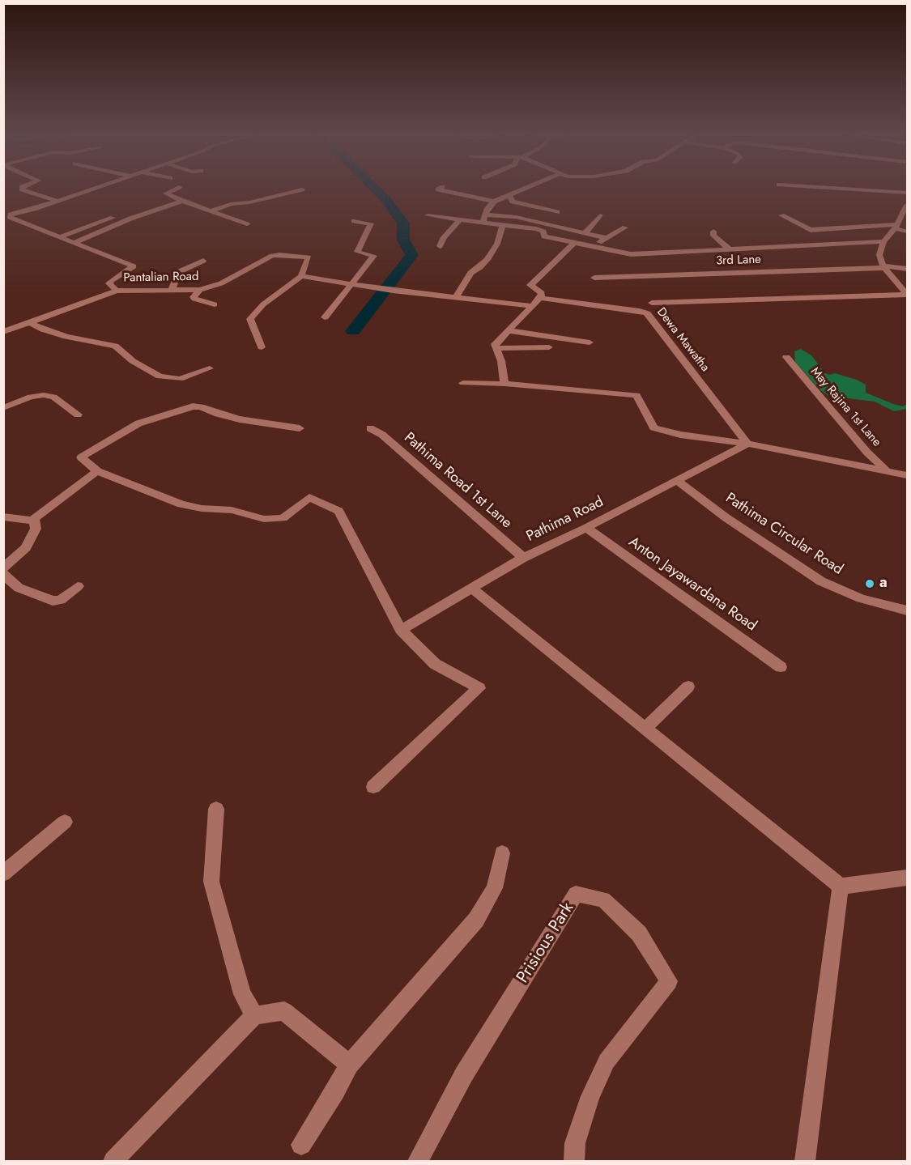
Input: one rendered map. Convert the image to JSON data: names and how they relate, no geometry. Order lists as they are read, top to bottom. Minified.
{"streets":{"street":["3rd Lane","Pantalian Road","Dewa Mawatha","May Rajina 1st Lane","Pathima Road 1st Lane","Pathima Road","Pathima Circular Road","Anton Jayawardana Road","Prisious Park"]},"crossings":[["Dewa Mawatha","Pathima Road"],["Pathima Road 1st Lane","Pathima Road"],["Pathima Road","Pathima Circular Road"],["Pathima Road","Anton Jayawardana Road"]],"places":["a"]}
